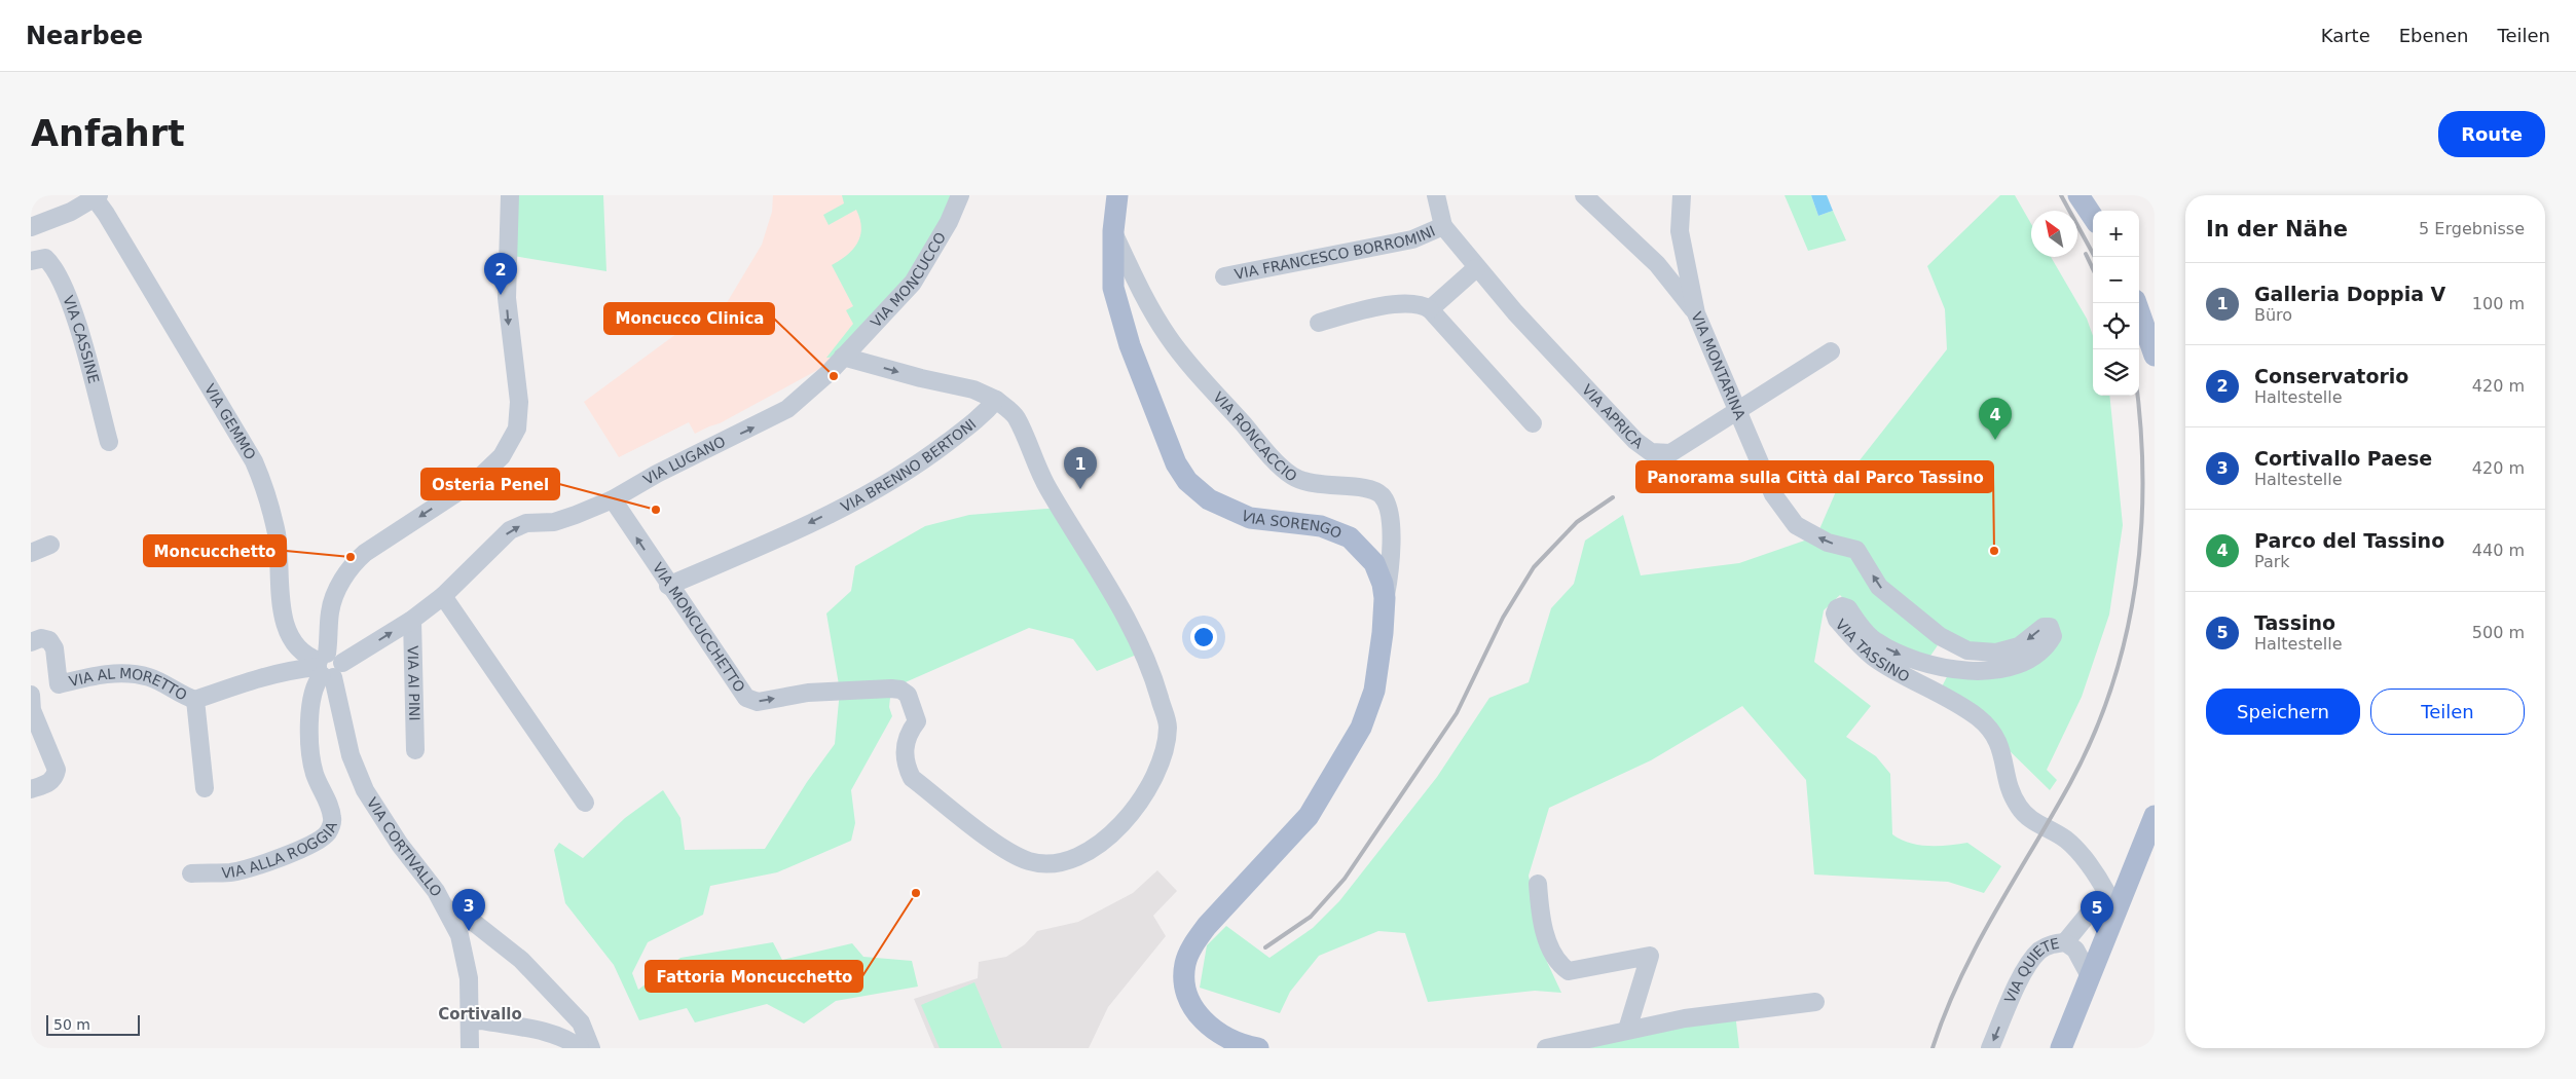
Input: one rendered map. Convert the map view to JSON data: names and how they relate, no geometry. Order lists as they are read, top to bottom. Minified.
{"streets":{"main road":["VIA SORENGO"],"street":["VIA FRANCESCO BORROMINI","VIA MONCUCCO","VIA CASSINE","VIA MONTARINA","VIA APRICA","VIA GEMMO","VIA RONCACCIO","VIA LUGANO","VIA BRENNO BERTONI","VIA MONCUCCHETTO","VIA TASSINO","VIA AI PINI","VIA AL MORETTO","VIA ALLA ROGGIA","VIA CORTIVALLO","VIA QUIETE"]},"crossings":[["VIA FRANCESCO BORROMINI","VIA APRICA"],["VIA MONCUCCO","VIA LUGANO"],["VIA MONTARINA","VIA APRICA"],["VIA MONTARINA","VIA TASSINO"],["VIA GEMMO","VIA LUGANO"],["VIA GEMMO","VIA AL MORETTO"],["VIA GEMMO","VIA ALLA ROGGIA"],["VIA GEMMO","VIA CORTIVALLO"],["VIA RONCACCIO","VIA SORENGO"],["VIA LUGANO","VIA MONCUCCHETTO"],["VIA LUGANO","VIA AI PINI"],["VIA LUGANO","VIA AL MORETTO"],["VIA LUGANO","VIA ALLA ROGGIA"],["VIA LUGANO","VIA CORTIVALLO"],["VIA BRENNO BERTONI","VIA MONCUCCHETTO"],["VIA AL MORETTO","VIA ALLA ROGGIA"],["VIA AL MORETTO","VIA CORTIVALLO"],["VIA ALLA ROGGIA","VIA CORTIVALLO"]],"one_way":["VIA LUGANO","VIA BRENNO BERTONI","VIA CORTIVALLO","VIA QUIETE"],"districts":["Cortivallo"],"places":["Moncucco Clinica","Osteria Penel","Panorama sulla Città dal Parco Tassino","Moncucchetto","Fattoria Moncucchetto"],"scale_bar":"50 m","north":"top left","page":{"header":"Nearbee","nav":["Karte","Ebenen","Teilen"],"buttons":["Route",["Speichern","Teilen"]],"title":"Anfahrt","heading":["In der Nähe","5 Ergebnisse"],"map_buttons":["+","−"],"pins":["2","4","1","3","5"],"list":[{"mark":"1","name":"Galleria Doppia V","note":"Büro","value":"100 m"},{"mark":"2","name":"Conservatorio","note":"Haltestelle","value":"420 m"},{"mark":"3","name":"Cortivallo Paese","note":"Haltestelle","value":"420 m"},{"mark":"4","name":"Parco del Tassino","note":"Park","value":"440 m"},{"mark":"5","name":"Tassino","note":"Haltestelle","value":"500 m"}],"scale":"50 m"}}
